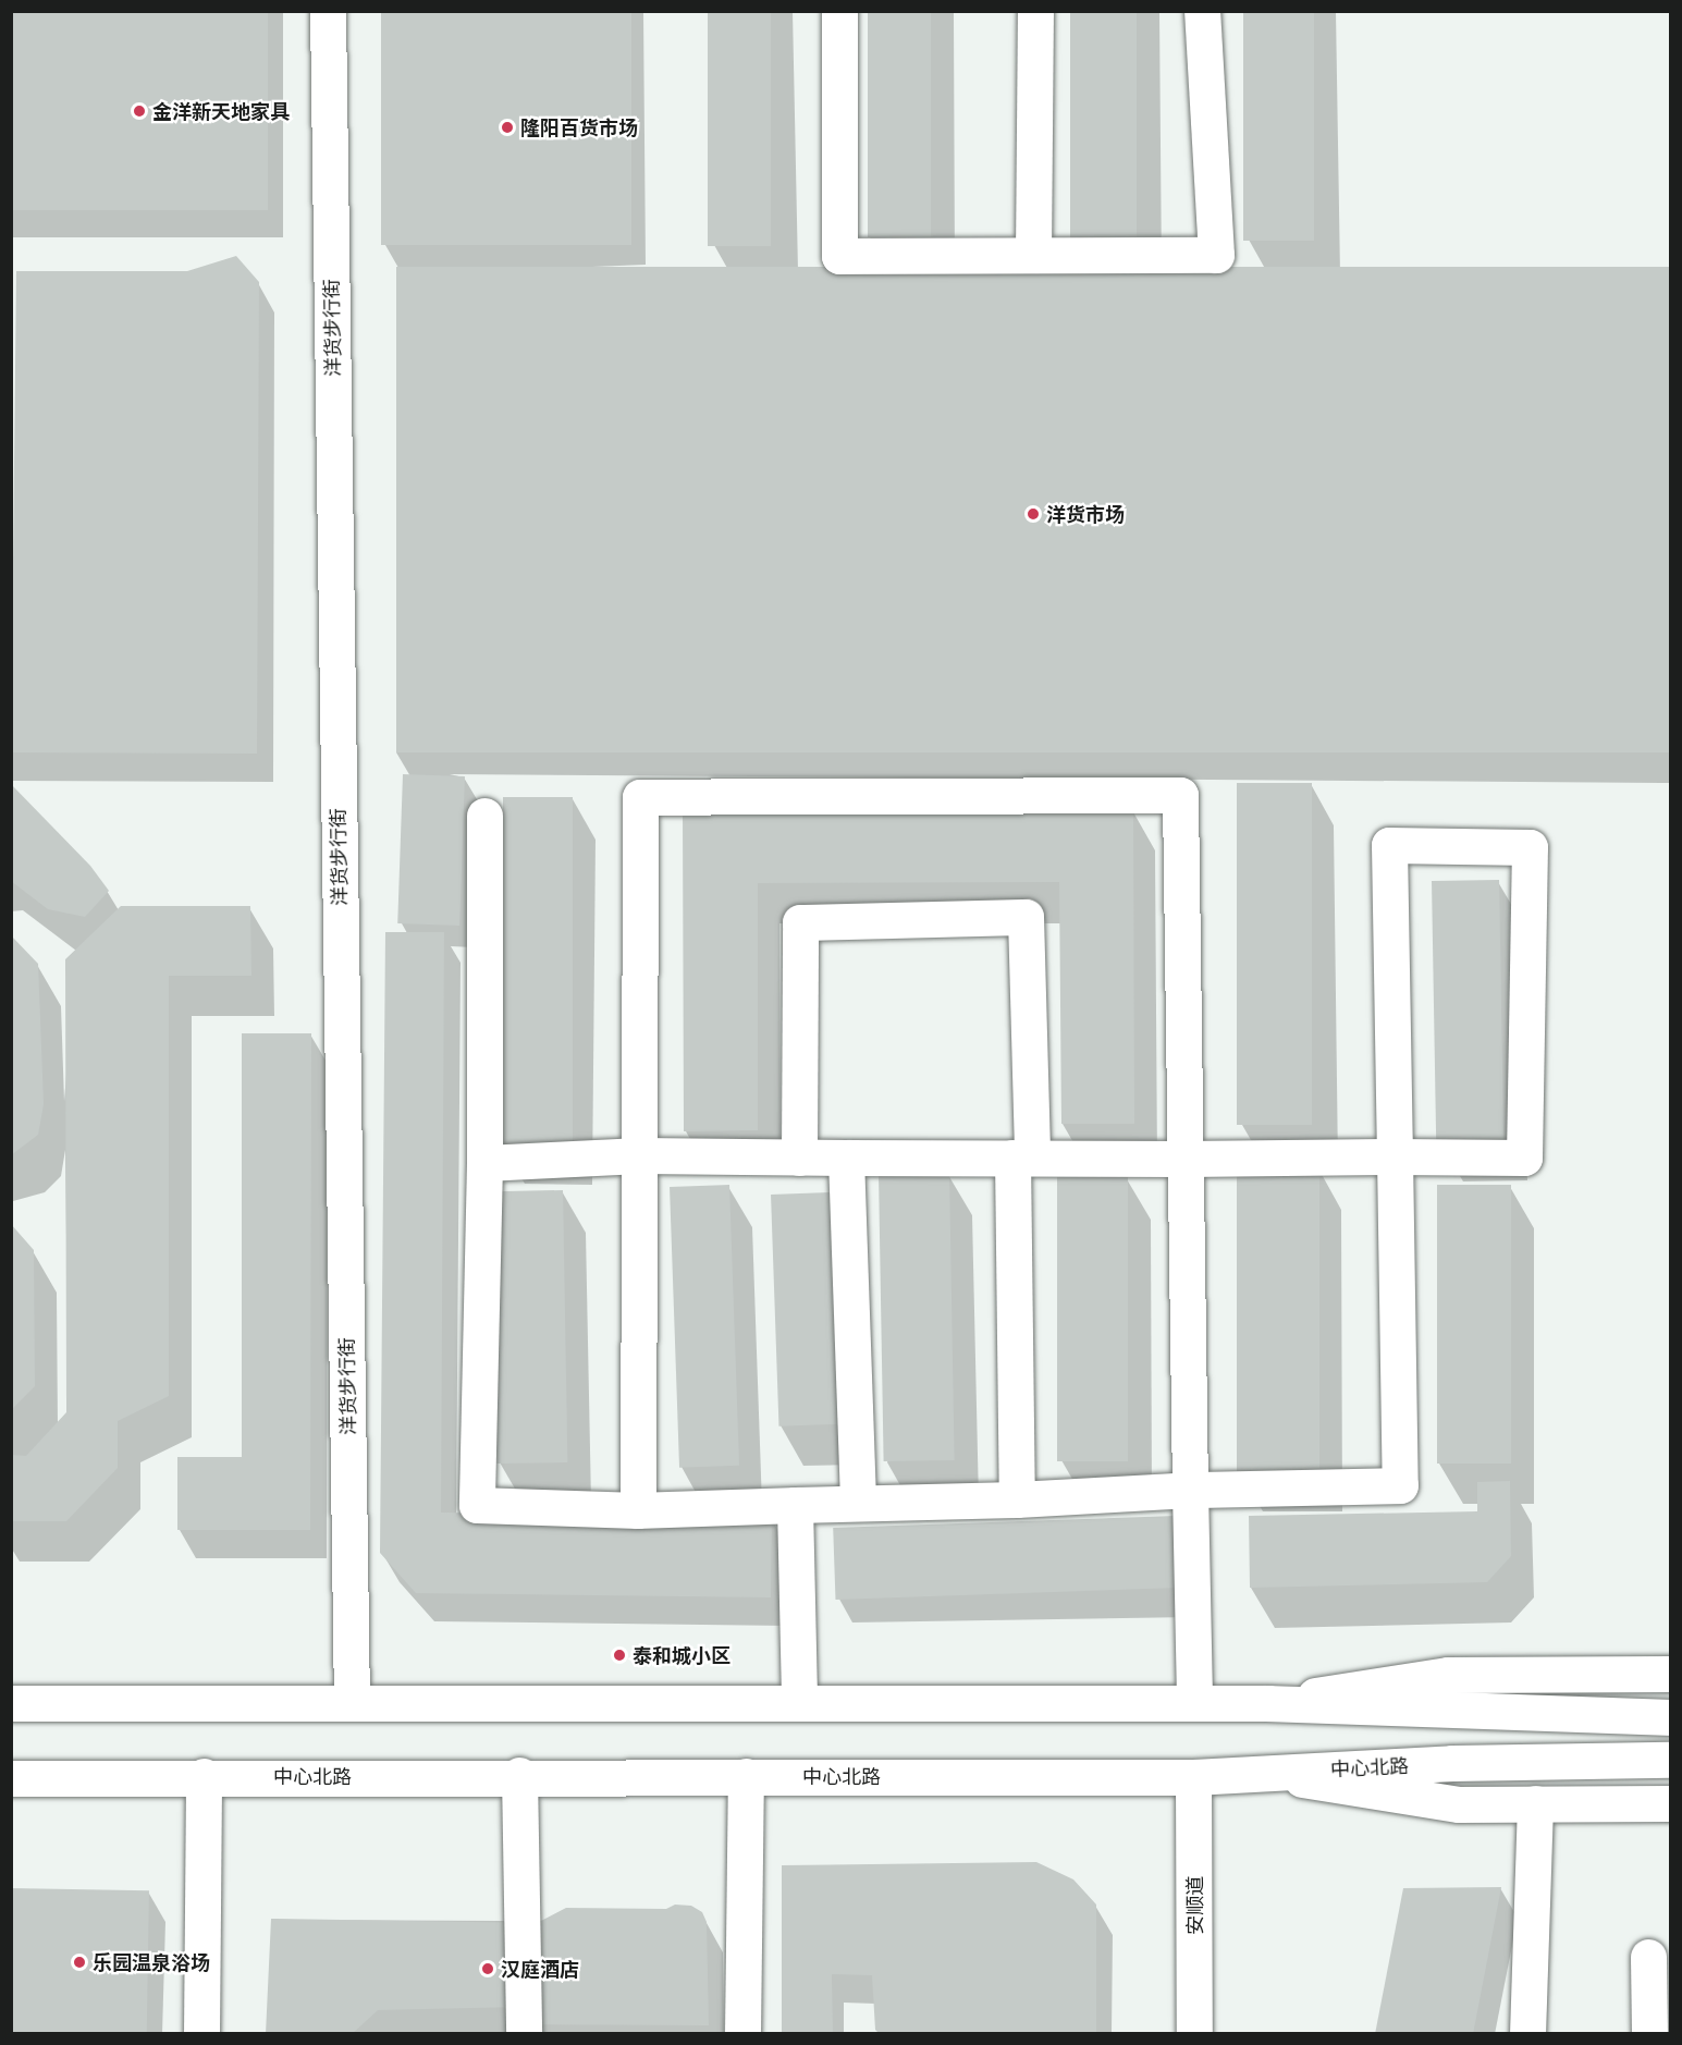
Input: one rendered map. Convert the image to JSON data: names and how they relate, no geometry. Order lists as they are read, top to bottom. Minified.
{"streets":{"main road":["洋货步行街","中心北路","安顺道"]},"crossings":[["中心北路","安顺道"]],"places":["金洋新天地家具","隆阳百货市场","洋货市场","泰和城小区","乐园温泉浴场","汉庭酒店"]}
